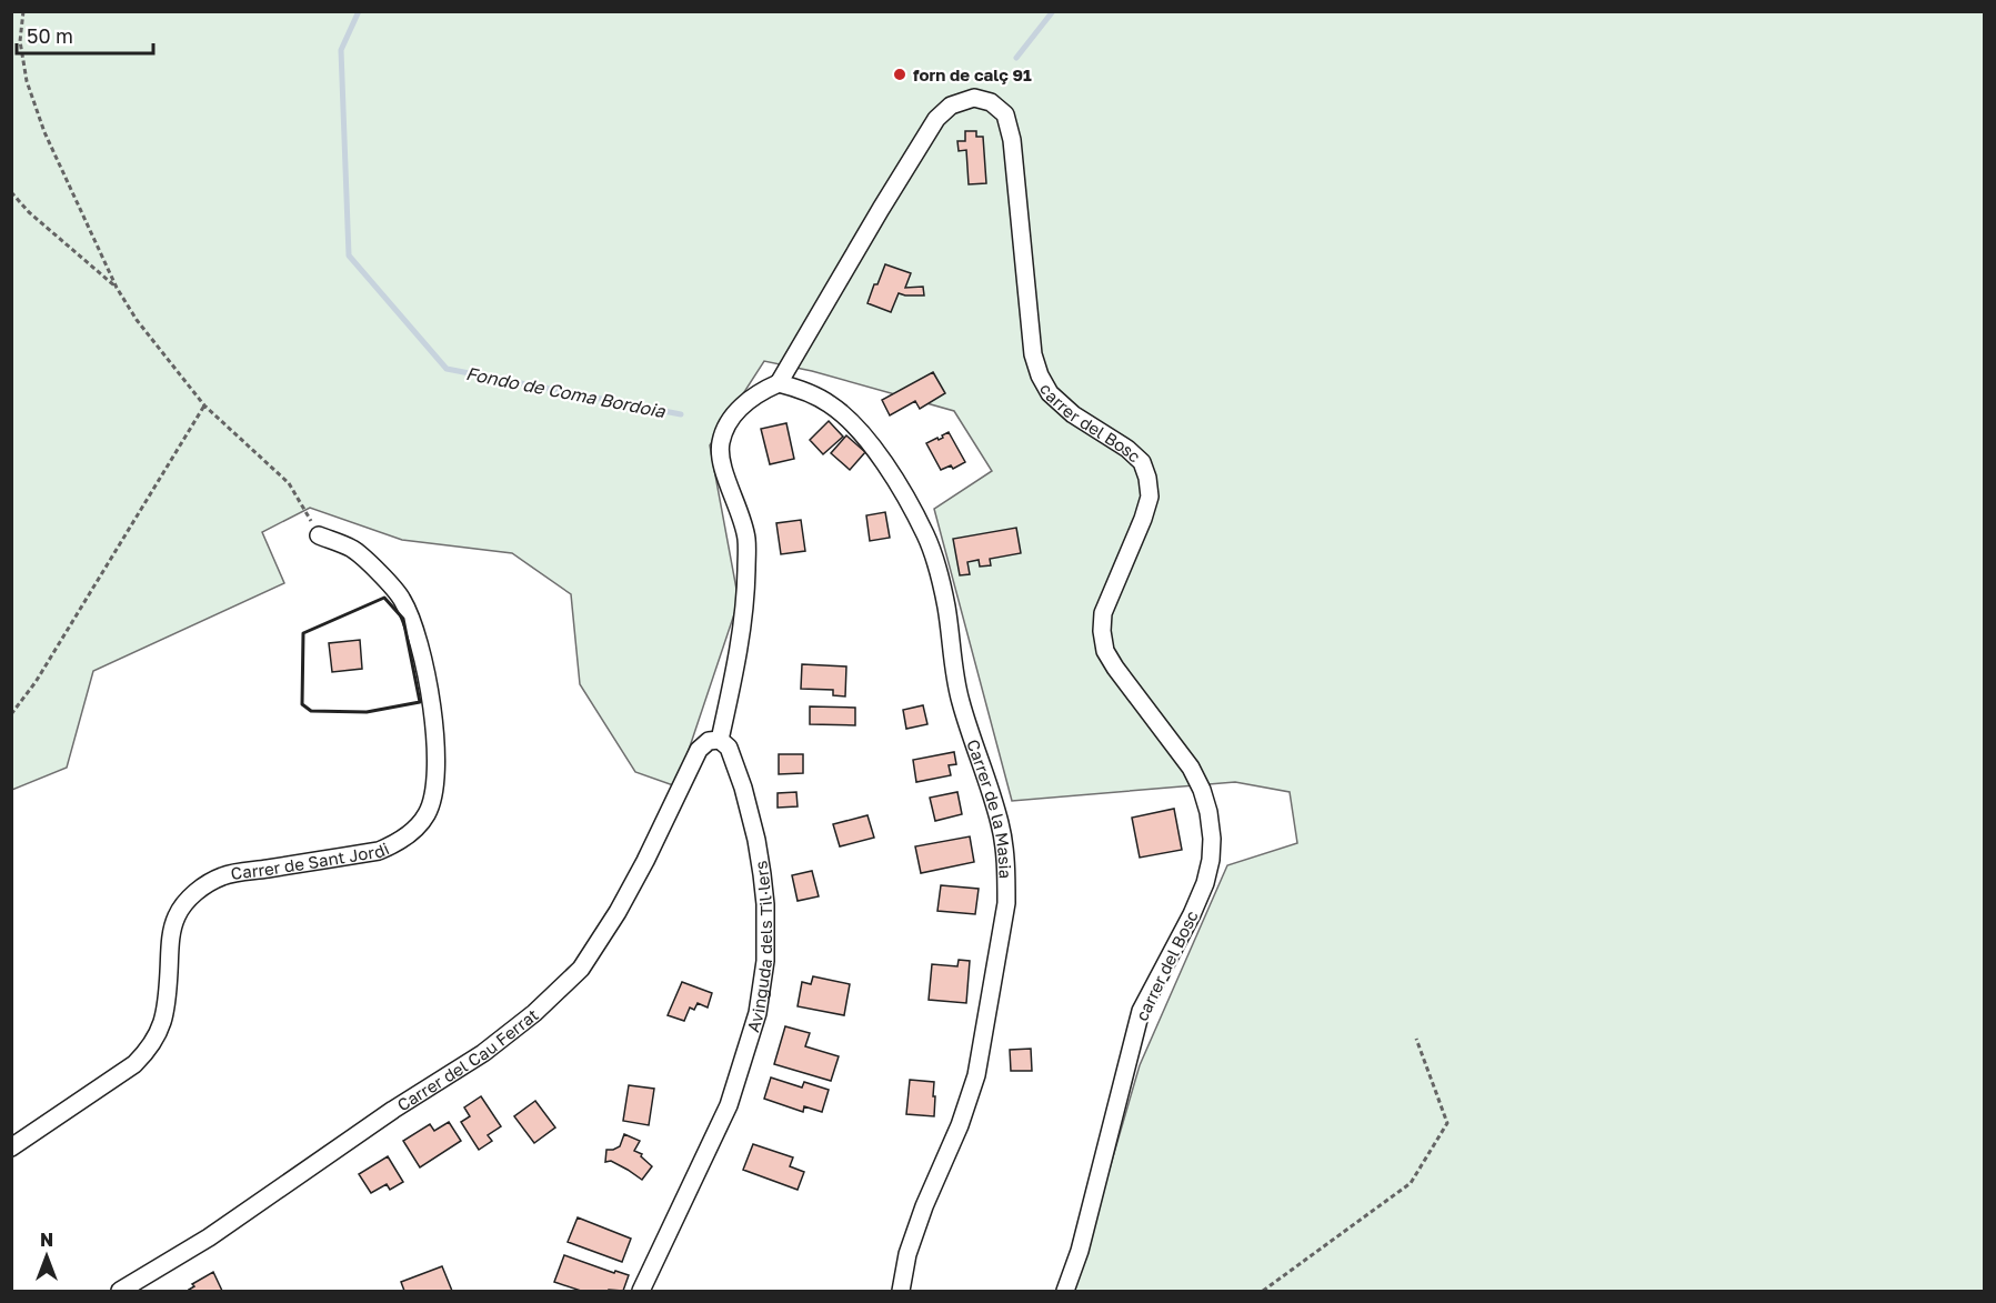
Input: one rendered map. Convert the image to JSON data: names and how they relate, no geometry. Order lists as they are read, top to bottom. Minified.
{"streets":{"street":["carrer del Bosc","Carrer de la Masia","Carrer de Sant Jordi","Avinguda dels Til·lers","Carrer del Cau Ferrat"]},"crossings":[["carrer del Bosc","Carrer de la Masia"],["Avinguda dels Til·lers","Carrer del Cau Ferrat"]],"water":["Fondo de Coma Bordoia"],"places":["forn de calç 91"],"scale_bar":"50 m","north":"top"}
